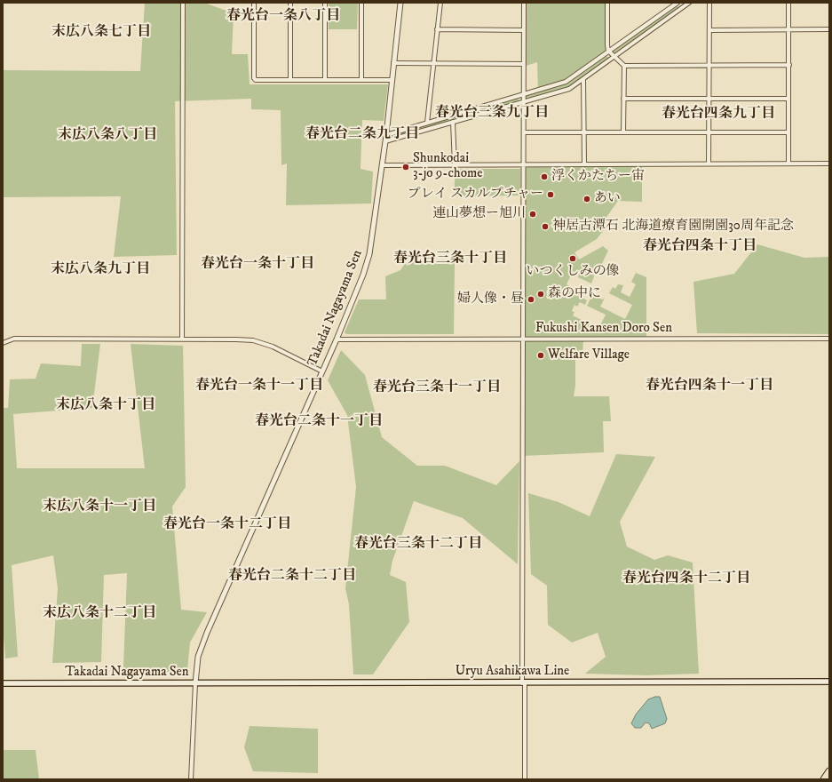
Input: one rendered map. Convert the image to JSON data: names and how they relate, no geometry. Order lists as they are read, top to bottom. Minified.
{"streets":{"main road":["Takadai Nagayama Sen","Uryu Asahikawa Line"],"street":["Fukushi Kansen Doro Sen"]},"crossings":[["Takadai Nagayama Sen","Uryu Asahikawa Line"]],"districts":["春光台一条八丁目","末広八条七丁目","春光台三条九丁目","春光台四条九丁目","春光台二条九丁目","末広八条八丁目","春光台四条十丁目","春光台三条十丁目","春光台一条十丁目","末広八条九丁目","春光台一条十一丁目","春光台四条十一丁目","春光台三条十一丁目","末広八条十丁目","春光台二条十一丁目","末広八条十一丁目","春光台一条十二丁目","春光台三条十二丁目","春光台二条十二丁目","春光台四条十二丁目","末広八条十二丁目"],"places":["Shunkodai 3-jo 9-chome","浮くかたちー宙","プレイ スカルプチャー","あい","連山夢想ー旭川","神居古潭石 北海道療育園開園30周年記念","いつくしみの像","森の中に","婦人像・昼","Welfare Village"]}
